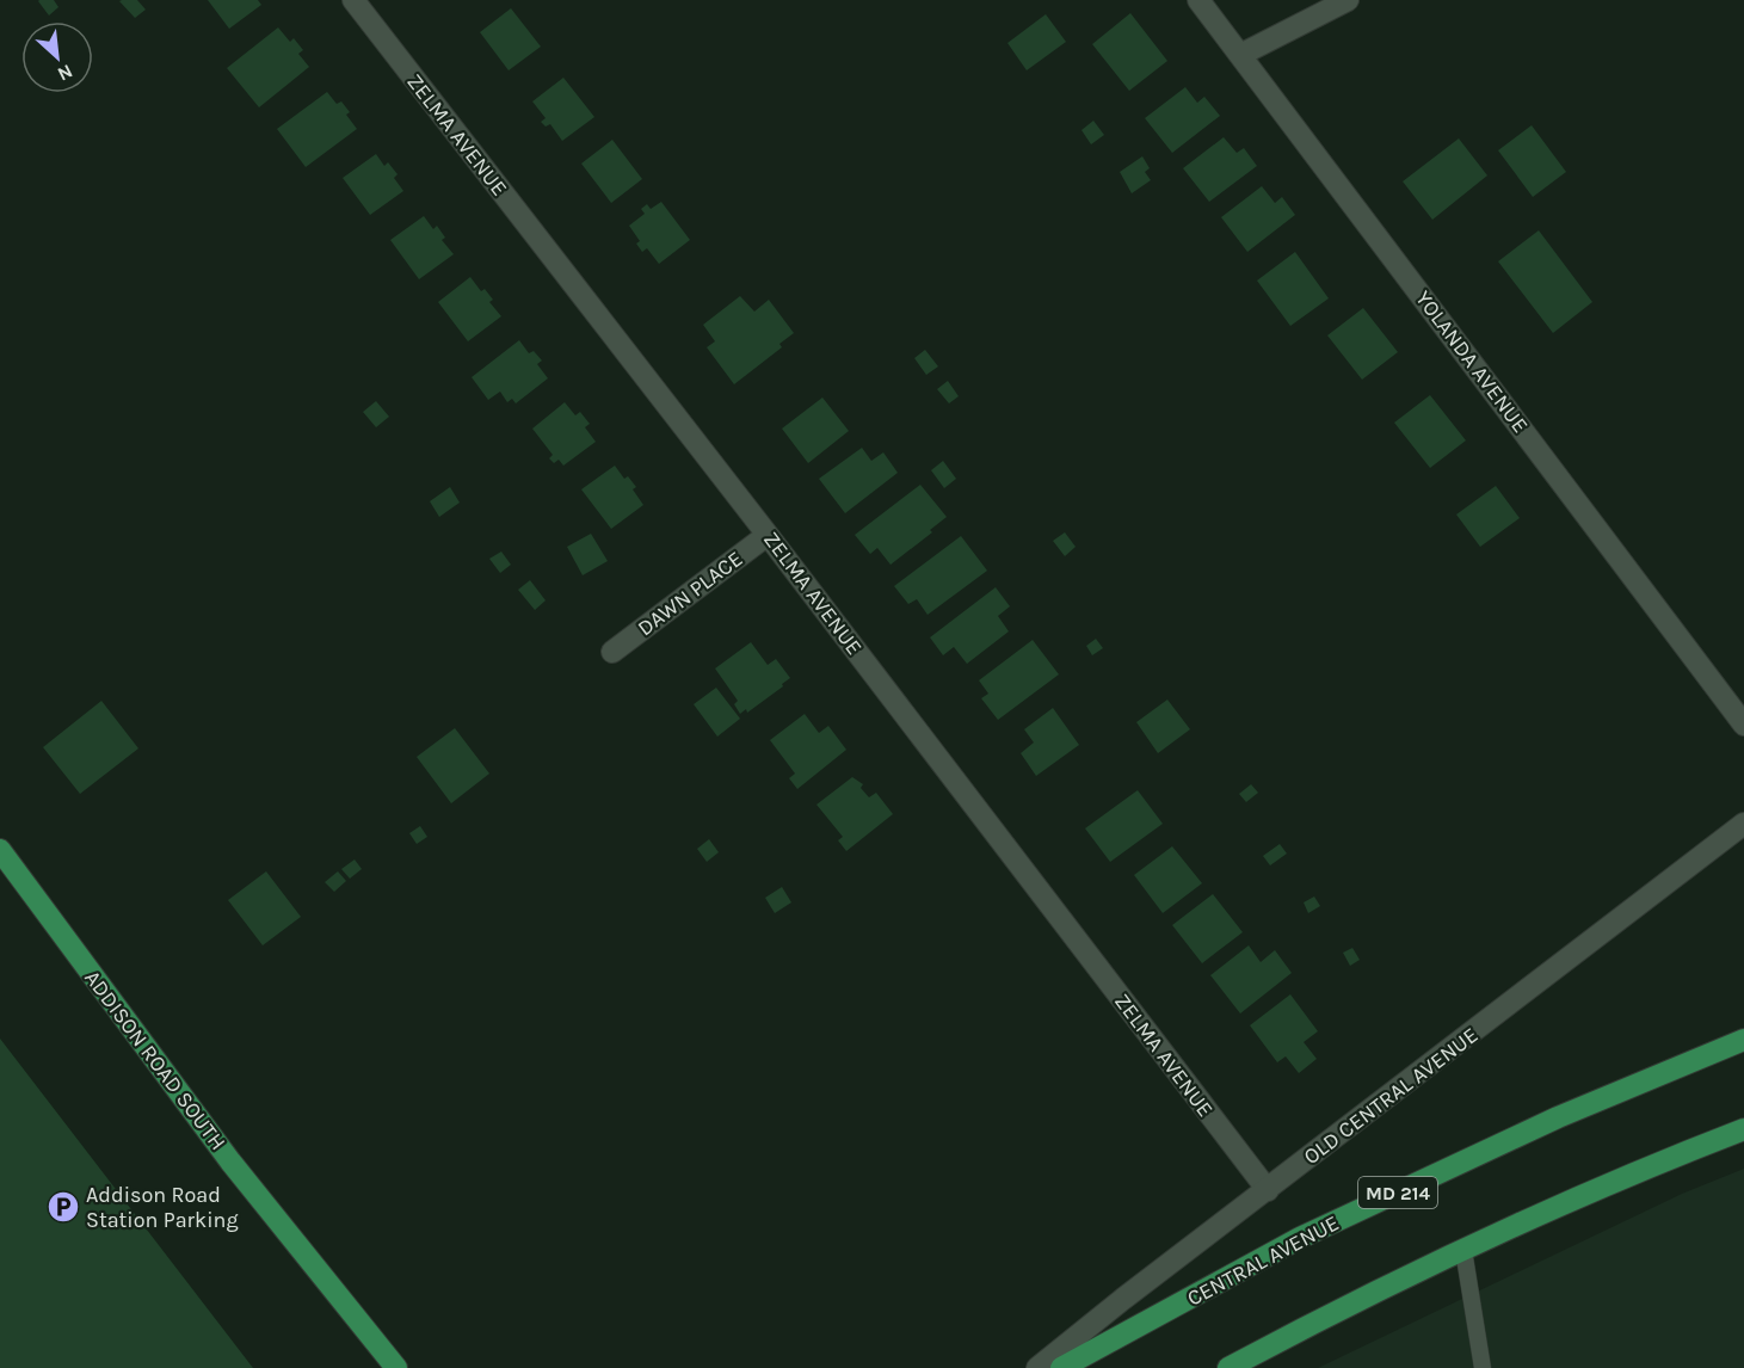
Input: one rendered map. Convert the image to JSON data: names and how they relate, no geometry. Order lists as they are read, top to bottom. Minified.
{"streets":{"main road":["ADDISON ROAD SOUTH","MD 214","CENTRAL AVENUE"],"street":["ZELMA AVENUE","YOLANDA AVENUE","DAWN PLACE","OLD CENTRAL AVENUE"]},"crossings":[["ZELMA AVENUE","DAWN PLACE"],["ZELMA AVENUE","OLD CENTRAL AVENUE"]],"places":{"parking":["Addison Road Station Parking"]},"north":"bottom right"}
